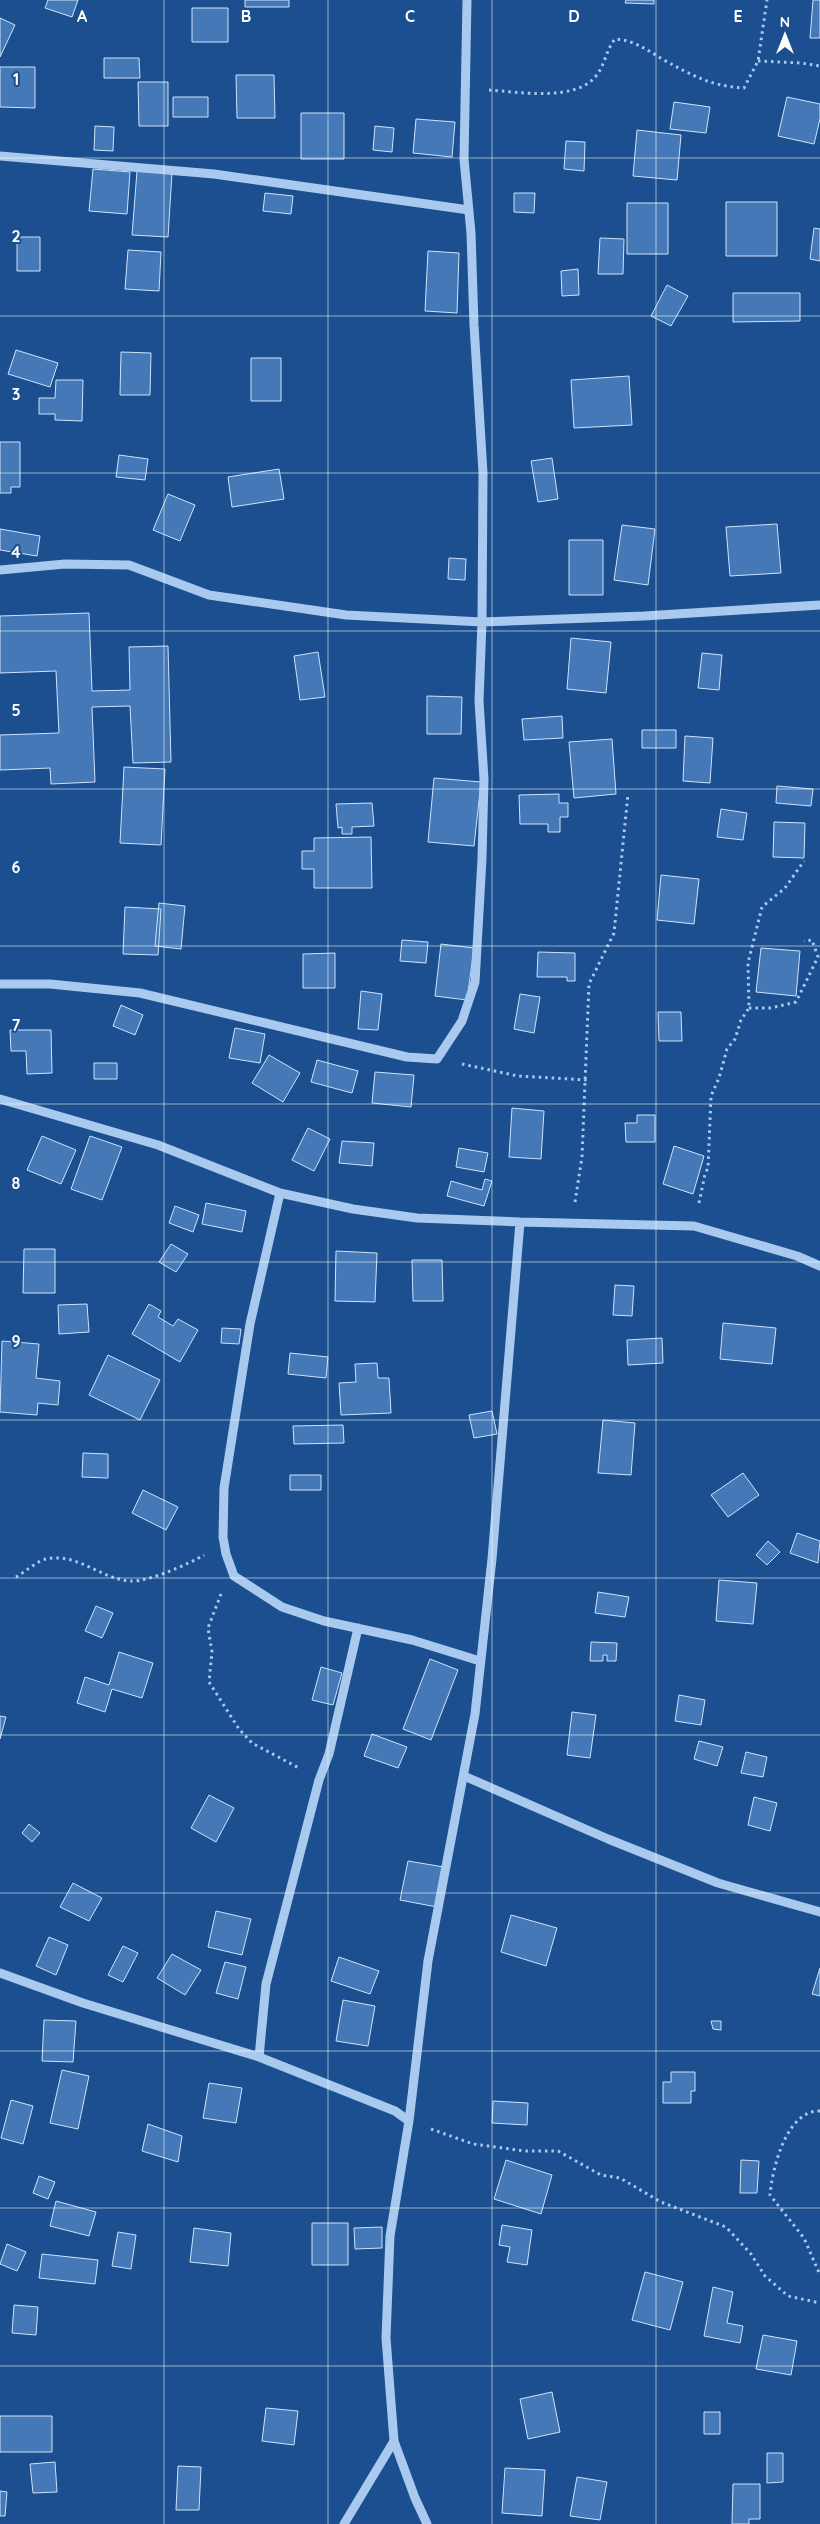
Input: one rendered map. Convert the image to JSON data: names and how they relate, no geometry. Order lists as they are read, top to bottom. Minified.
{"north":"top","grid":{"columns":["A","B","C","D","E"],"rows":["1","2","3","4","5","6","7","8","9"]}}
